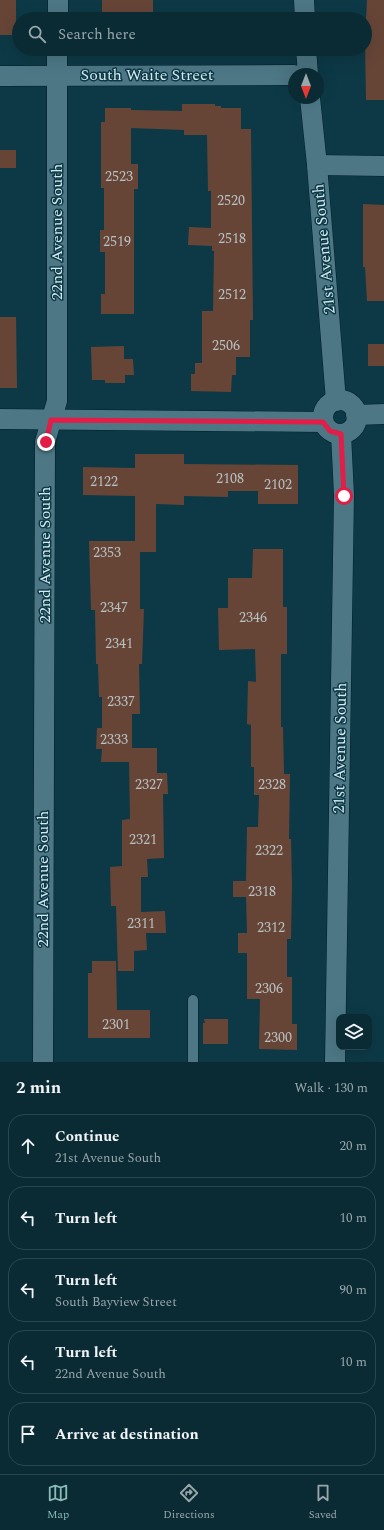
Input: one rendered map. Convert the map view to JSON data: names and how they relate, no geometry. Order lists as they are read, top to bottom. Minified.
{"streets":{"street":["South Waite Street","22nd Avenue South","21st Avenue South"]},"crossings":[["South Waite Street","22nd Avenue South"]],"house_numbers":["2523","2520","2518","2519","2512","2506","2108","2122","2102","2353","2347","2346","2341","2337","2333","2327","2328","2321","2322","2318","2311","2312","2306","2301","2300"],"north":"bottom","page":{"search":"Search here","heading":["2 min","Walk · 130 m"],"list":[["Continue","21st Avenue South","20 m"],["Turn left","10 m"],["Turn left","South Bayview Street","90 m"],["Turn left","22nd Avenue South","10 m"],"Arrive at destination"],"nav":["Map","Directions","Saved"]}}
